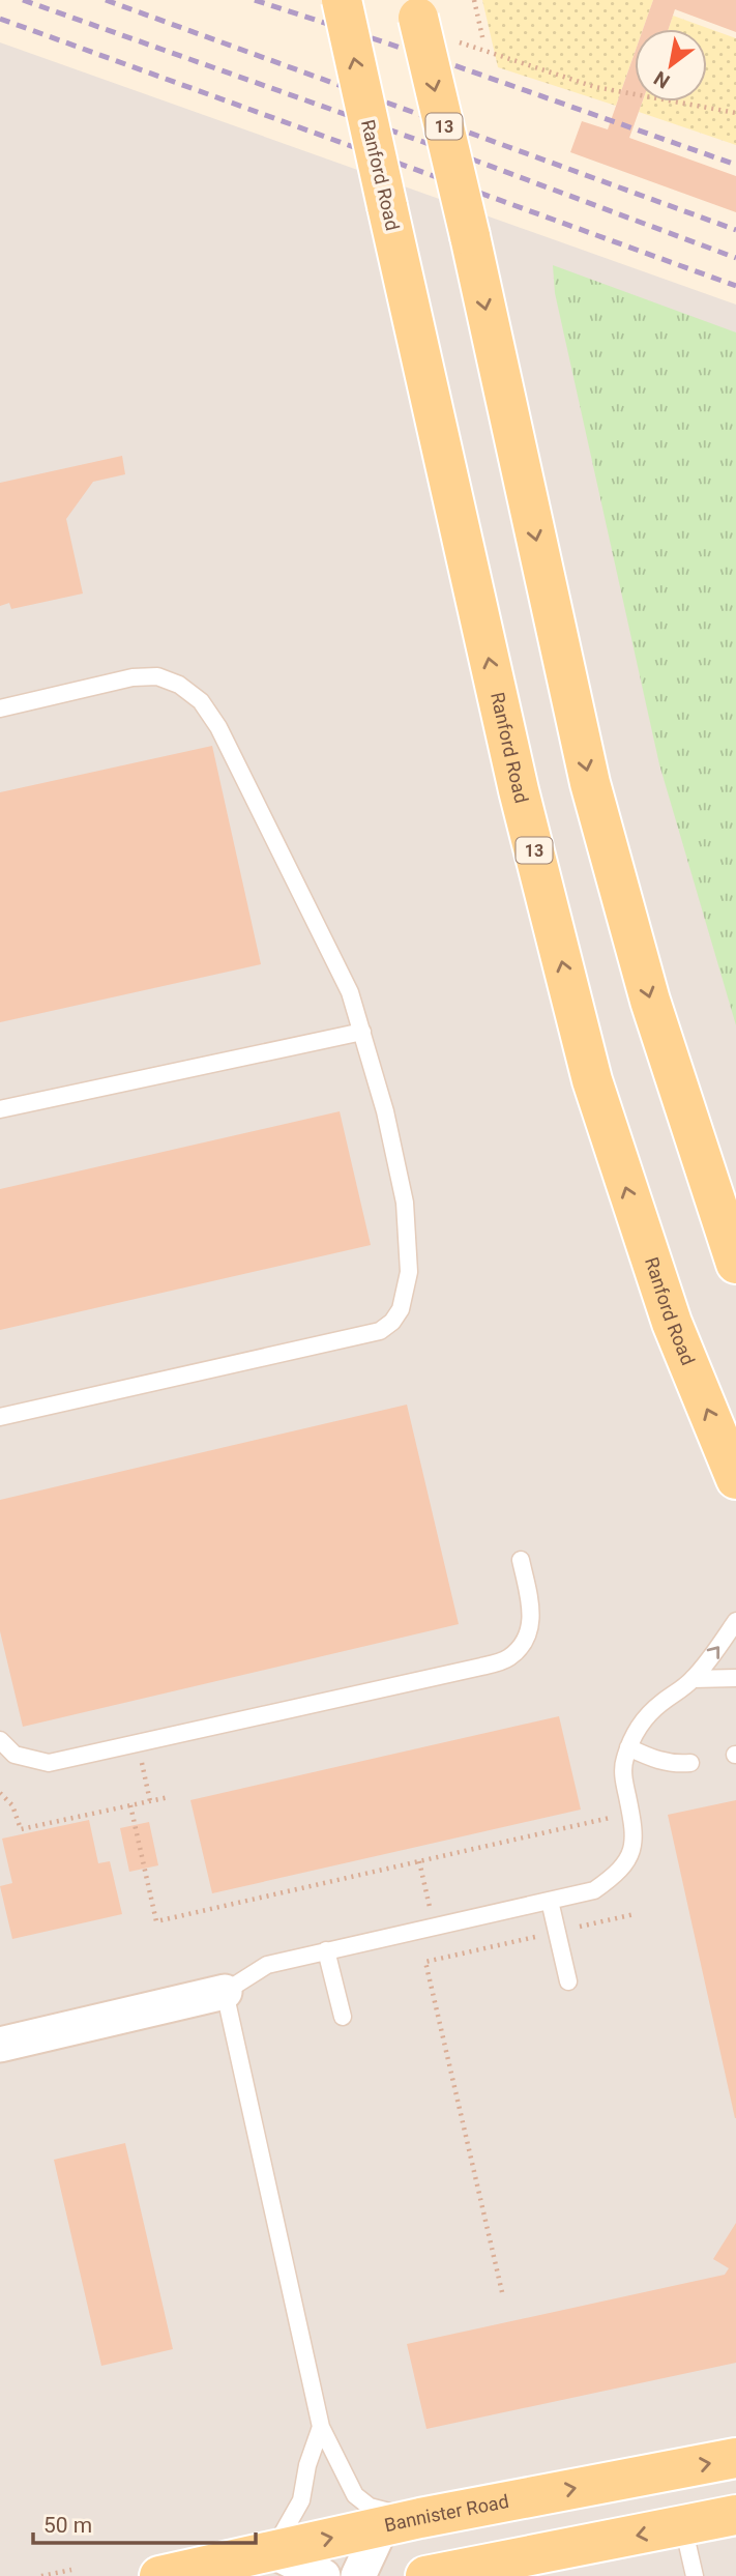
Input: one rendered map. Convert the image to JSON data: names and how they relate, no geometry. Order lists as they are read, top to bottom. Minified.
{"streets":{"main road":["13","Ranford Road","Bannister Road"]},"scale_bar":"50 m","north":"bottom left"}
